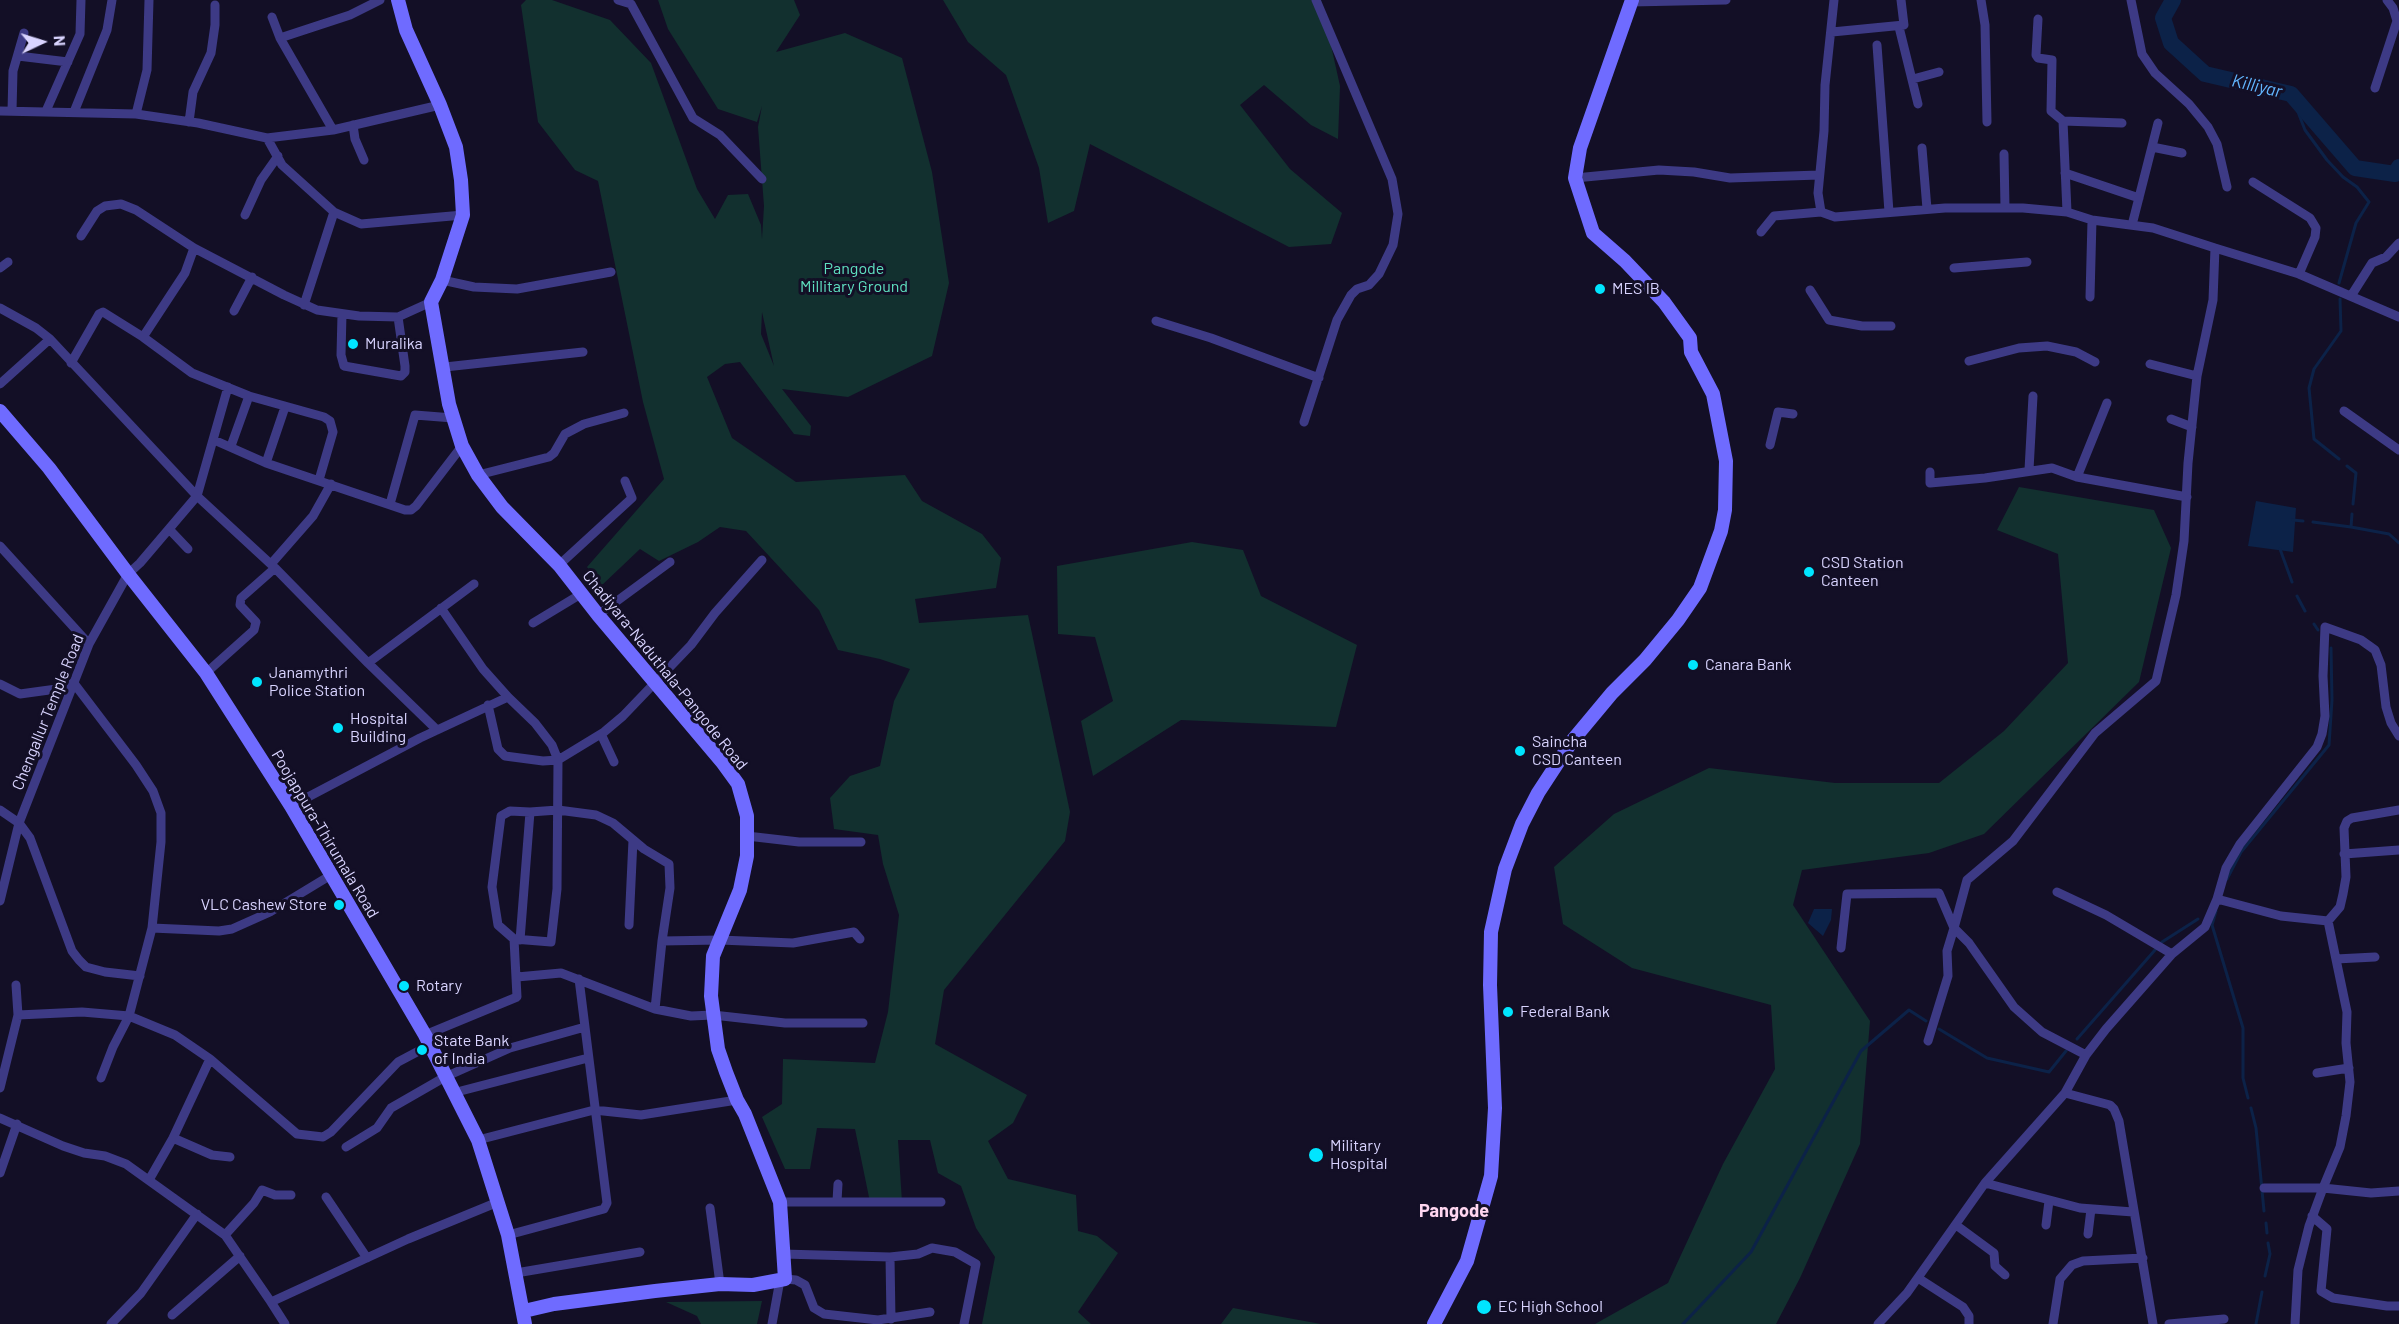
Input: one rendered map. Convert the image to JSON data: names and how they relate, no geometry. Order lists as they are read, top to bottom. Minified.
{"streets":{"main road":["Chadiyara-Naduthala-Pangode Road","Poojappura-Thirumala Road"],"street":["Chengallur Temple Road"]},"crossings":[["Chengallur Temple Road","Poojappura-Thirumala Road"]],"districts":["Pangode"],"water":["Killiyar"],"parks":["Pangode Millitary Ground"],"places":["MES IB","Muralika","CSD Station Canteen","Canara Bank","Janamythri Police Station","Hospital Building","Saincha CSD Canteen","VLC Cashew Store","Rotary","Federal Bank","State Bank of India","Military Hospital","EC High School"],"north":"right"}
